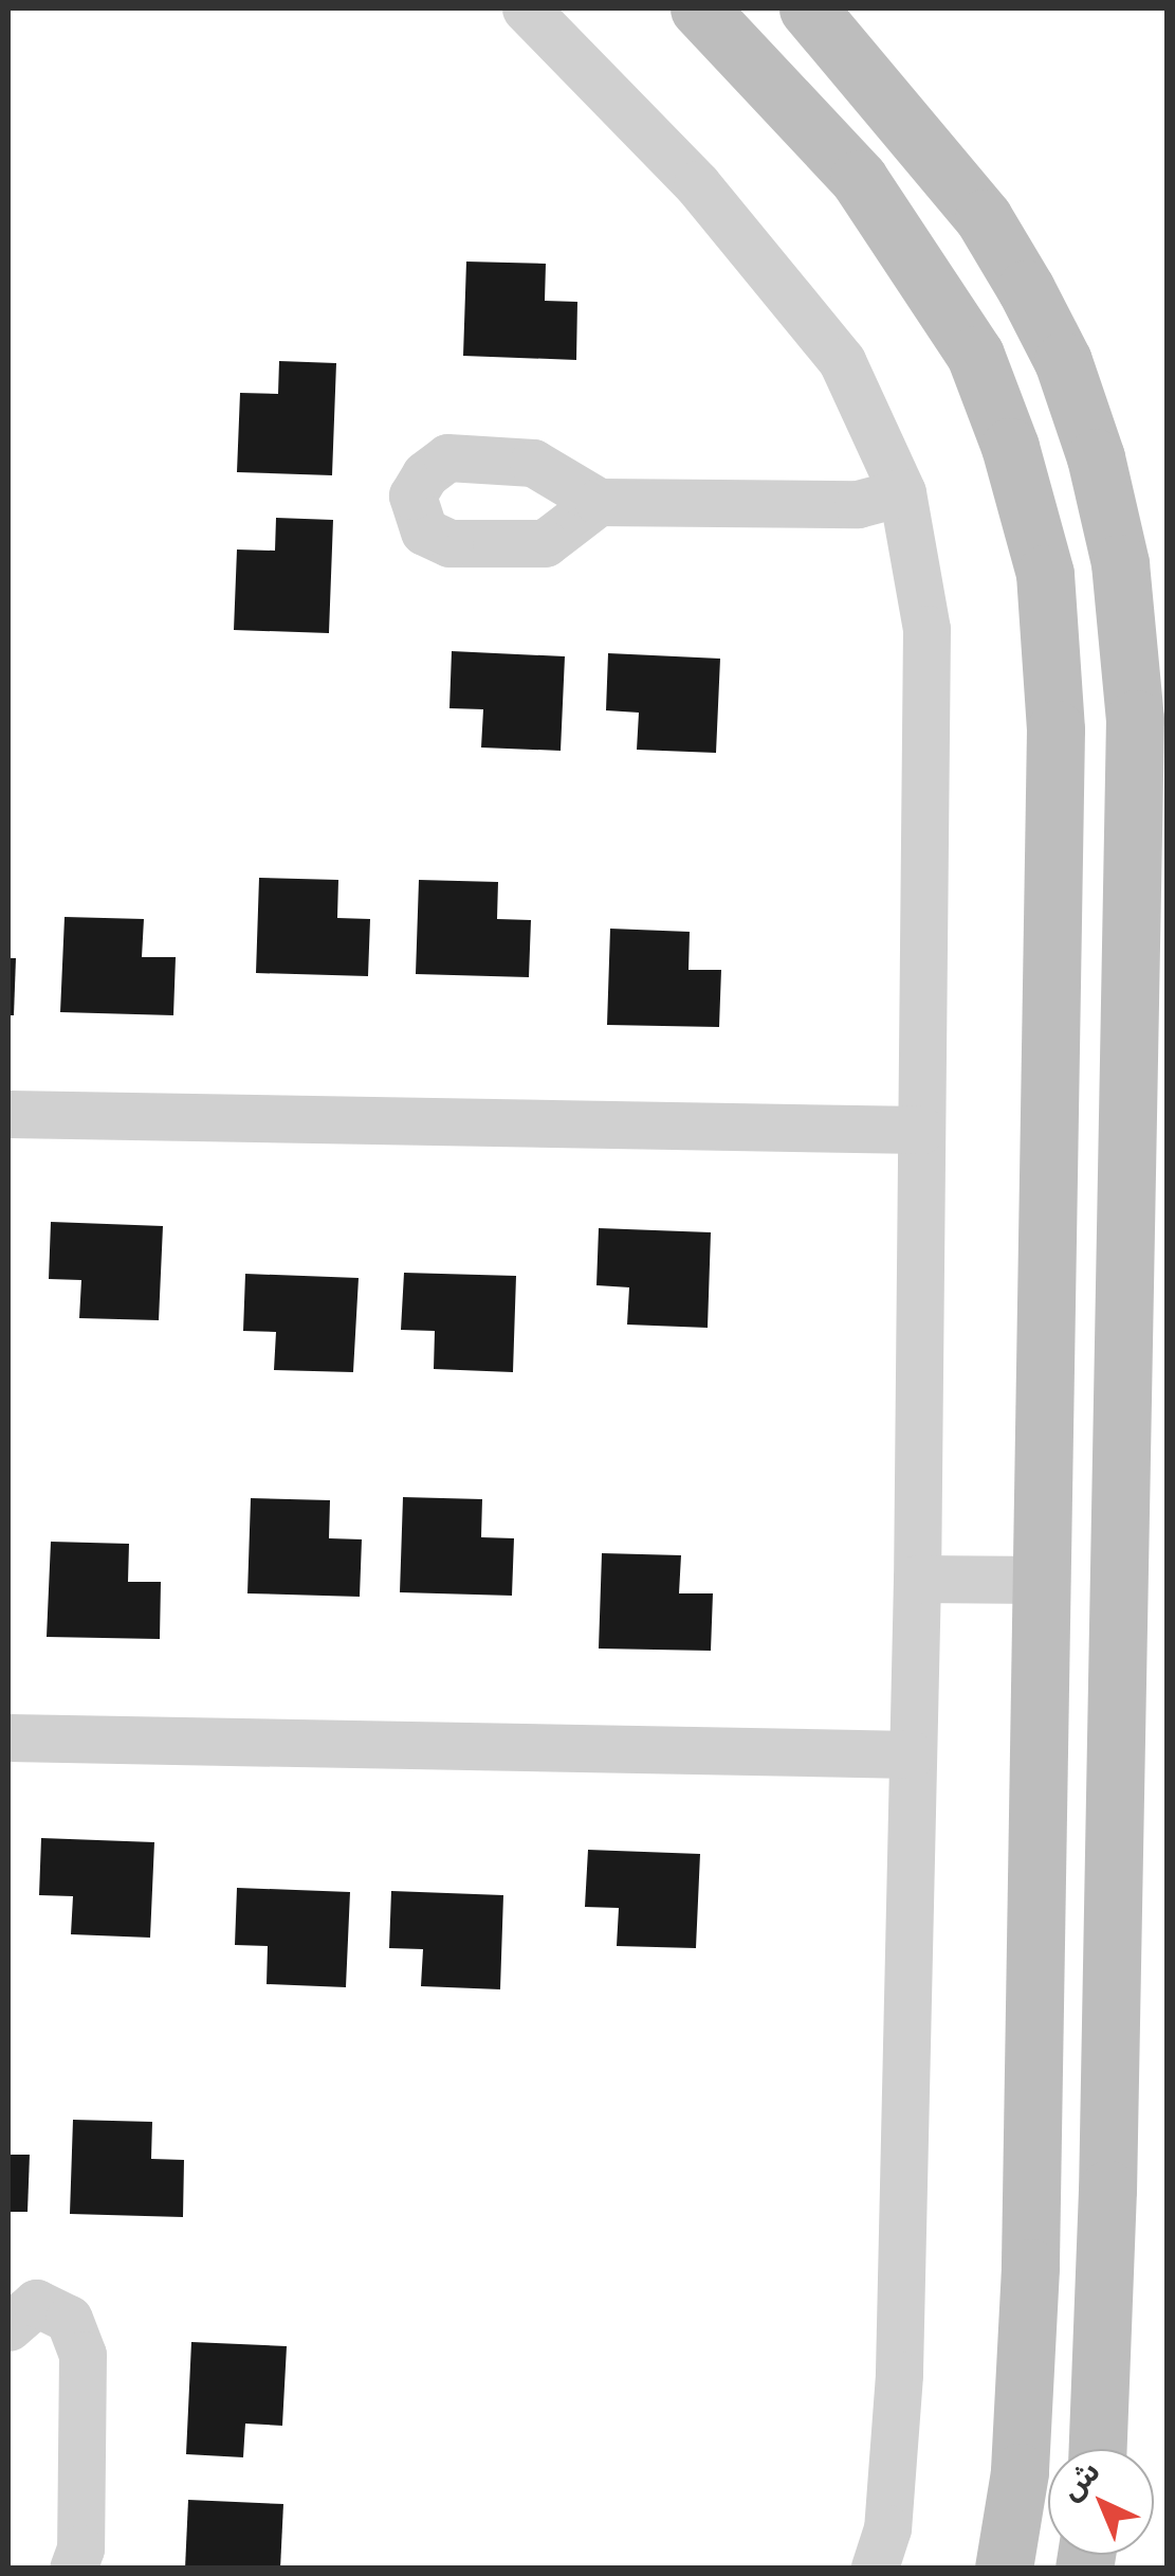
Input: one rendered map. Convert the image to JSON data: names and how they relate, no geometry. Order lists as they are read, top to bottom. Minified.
{"north":"top left"}
